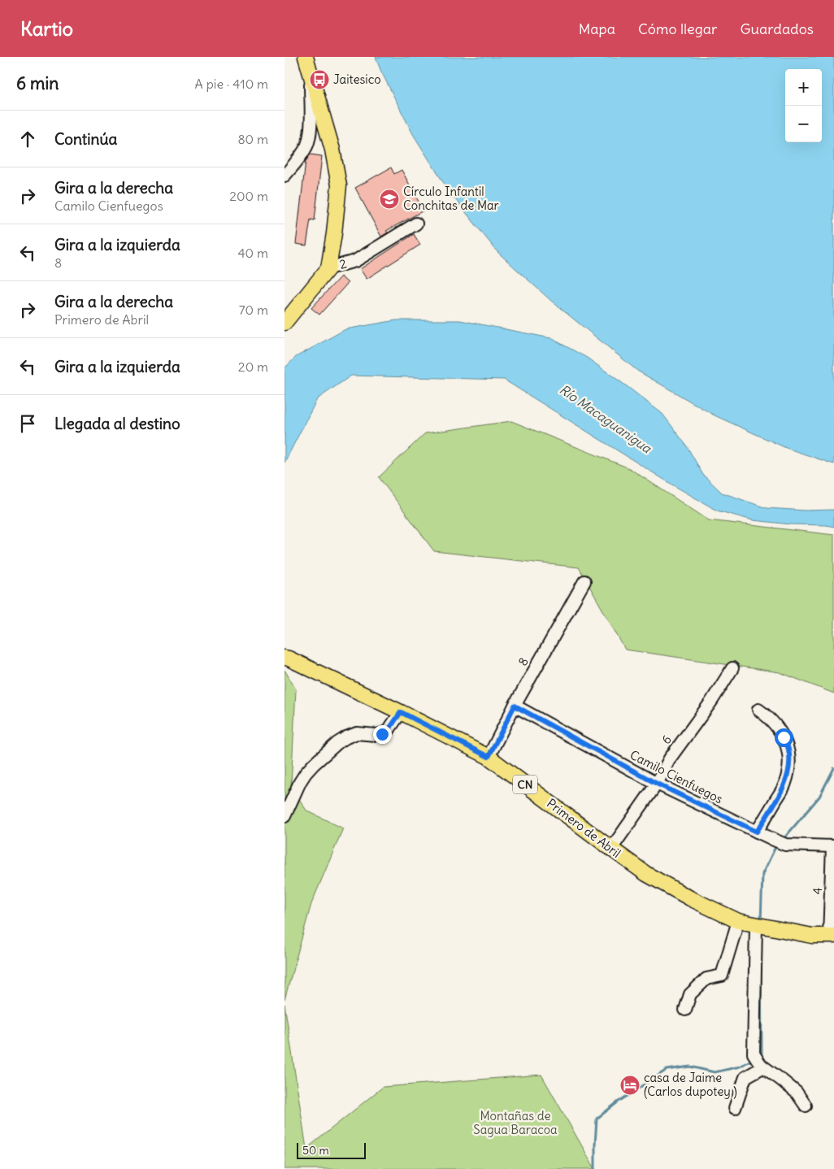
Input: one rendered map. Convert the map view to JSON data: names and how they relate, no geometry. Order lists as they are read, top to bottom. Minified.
{"streets":{"main road":["2","CN","Primero de Abril"],"street":["8","6","Camilo Cienfuegos","4"]},"crossings":[["8","Camilo Cienfuegos"],["8","Primero de Abril"],["6","Camilo Cienfuegos"],["6","Primero de Abril"],["Camilo Cienfuegos","4"],["Primero de Abril","4"]],"water":["Río Macaguanigua"],"parks":["Montañas de Sagua Baracoa"],"places":{"bus stop":["Jaitesico"],"school or university":["Círculo Infantil Conchitas de Mar"],"hotel":["casa de Jaime (Carlos dupotey )"]},"scale_bar":"50 m","page":{"header":"Kartio","nav":["Mapa","Cómo llegar","Guardados"],"heading":["6 min","A pie · 410 m"],"map_buttons":["+","−"],"list":[["Continúa","80 m"],["Gira a la derecha","Camilo Cienfuegos","200 m"],["Gira a la izquierda","8","40 m"],["Gira a la derecha","Primero de Abril","70 m"],["Gira a la izquierda","20 m"],"Llegada al destino"],"scale":"50 m"}}
